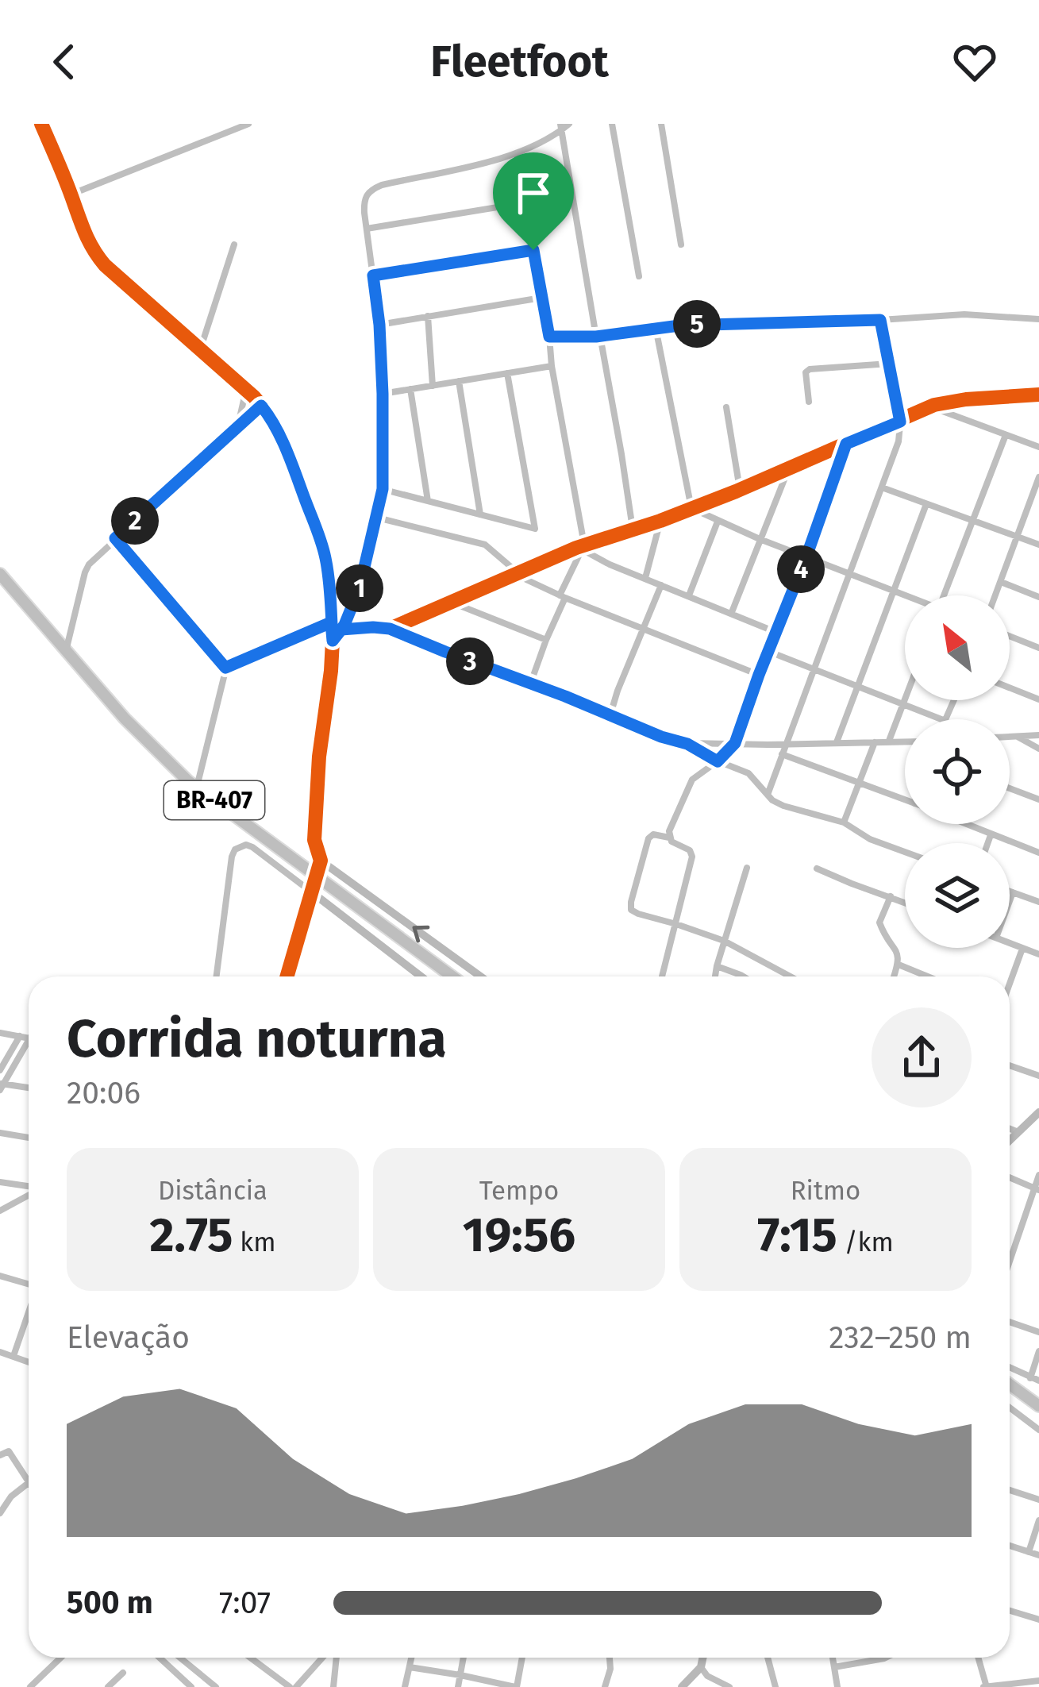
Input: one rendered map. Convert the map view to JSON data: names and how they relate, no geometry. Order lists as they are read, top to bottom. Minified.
{"streets":{"highway":["BR-407"]},"north":"top left","page":{"header":"Fleetfoot","pins":["5","2","4","1","3"],"heading":["Corrida noturna","20:06"],"stats":[["Distância","2.75 km"],["Tempo","19:56"],["Ritmo","7:15 /km"]],"chart":["Elevação","232–250 m"],"list":[{"name":"500 m","note":"7:07"}]}}
